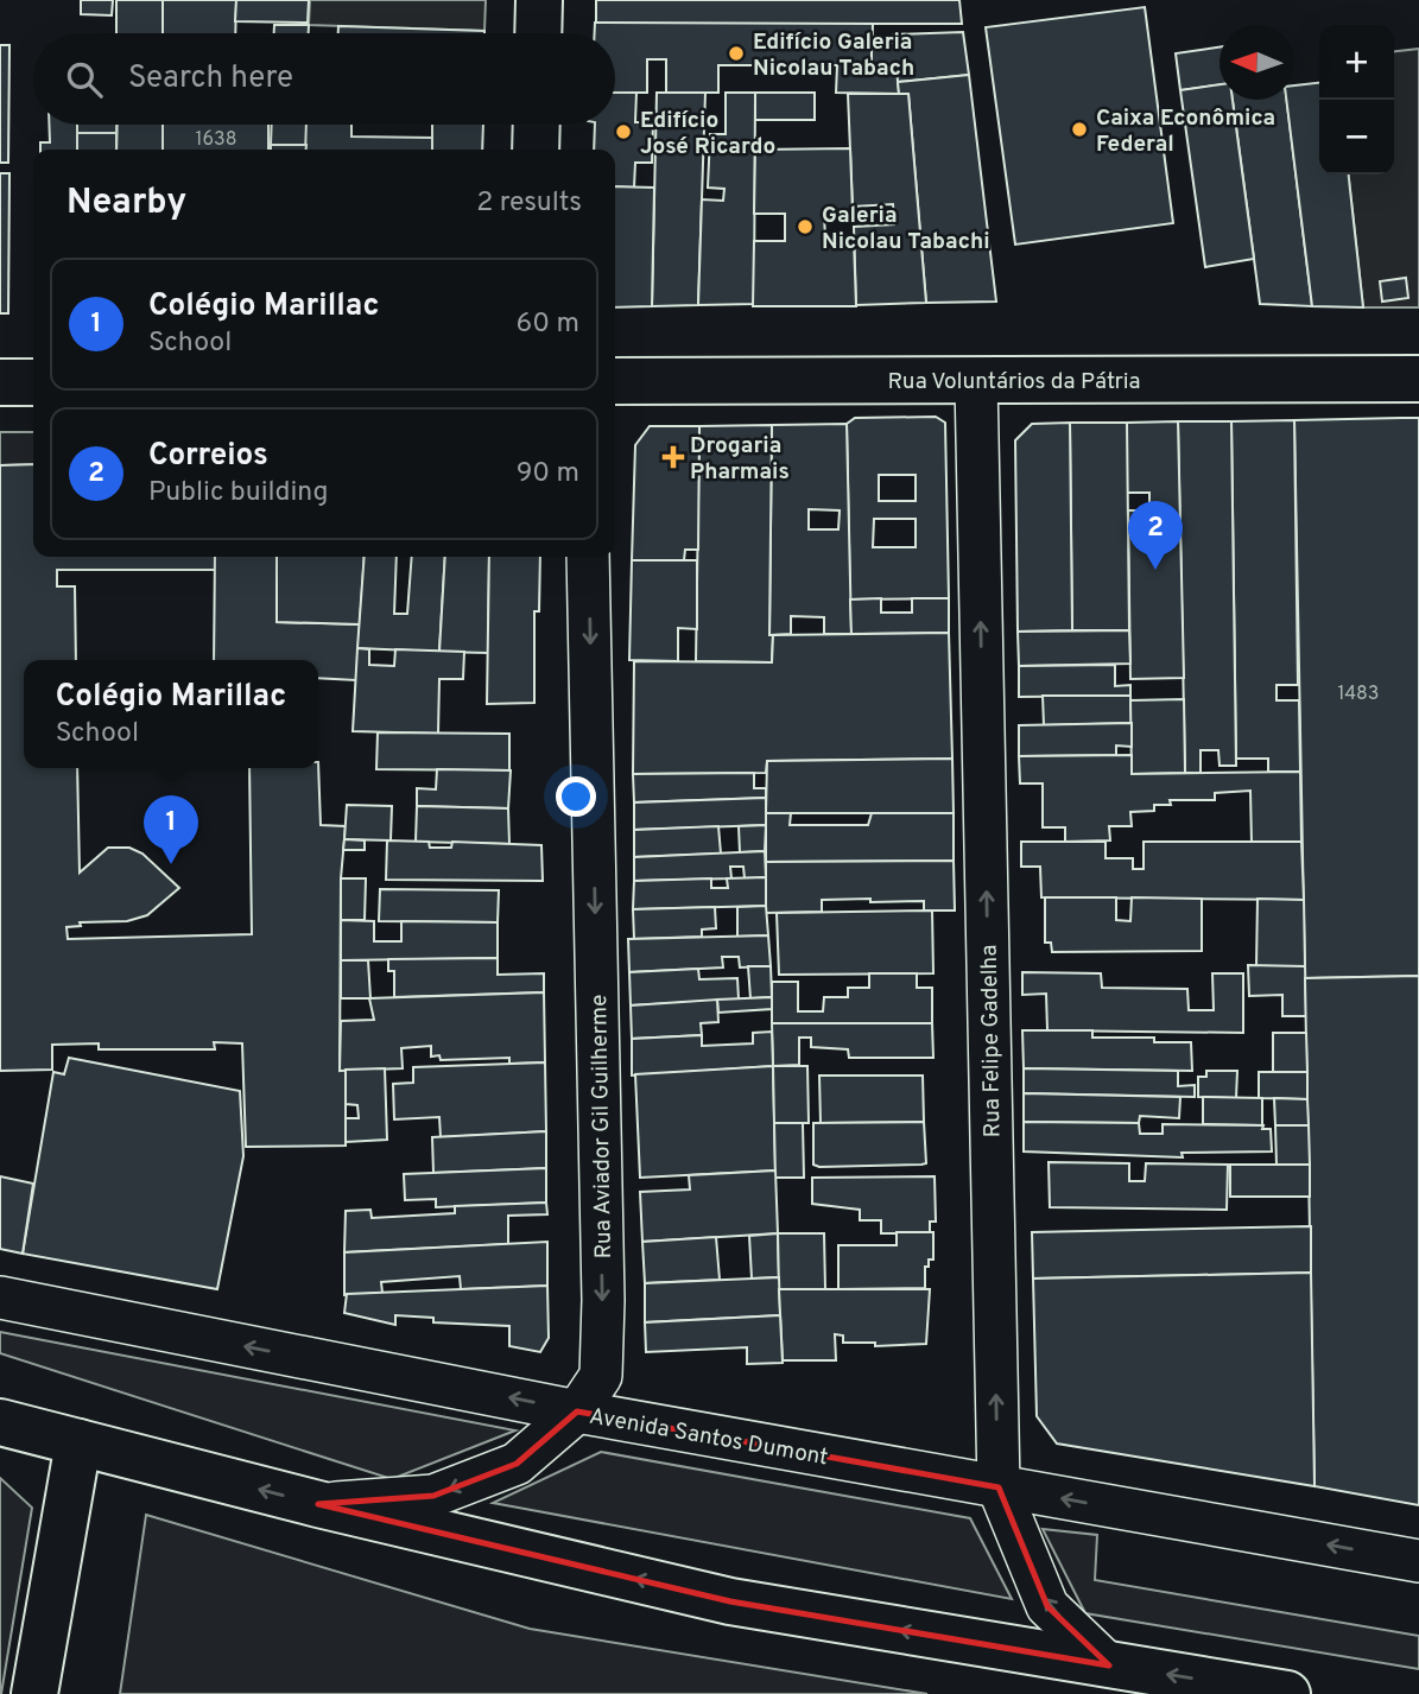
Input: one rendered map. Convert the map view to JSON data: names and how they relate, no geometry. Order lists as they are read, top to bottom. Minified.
{"streets":{"main road":["Rua Voluntários da Pátria"],"street":["Rua Felipe Gadelha","Rua Aviador Gil Guilherme","Avenida Santos Dumont"]},"crossings":[["Rua Voluntários da Pátria","Rua Felipe Gadelha"],["Rua Felipe Gadelha","Avenida Santos Dumont"],["Rua Aviador Gil Guilherme","Avenida Santos Dumont"]],"one_way":["Rua Felipe Gadelha","Rua Aviador Gil Guilherme","Avenida Santos Dumont"],"places":{"other":["Edifício Galeria Nicolau Tabach","Caixa Econômica Federal","Edifício José Ricardo","Galeria Nicolau Tabachi"],"health":["Drogaria Pharmais"]},"house_numbers":["1638","1483"],"north":"left","page":{"map_buttons":["+","−"],"search":"Search here","heading":["Nearby","2 results"],"list":[{"mark":"1","name":"Colégio Marillac","note":"School","value":"60 m"},{"mark":"2","name":"Correios","note":"Public building","value":"90 m"}],"pins":["2","1"],"popup":["Colégio Marillac","School"]}}
